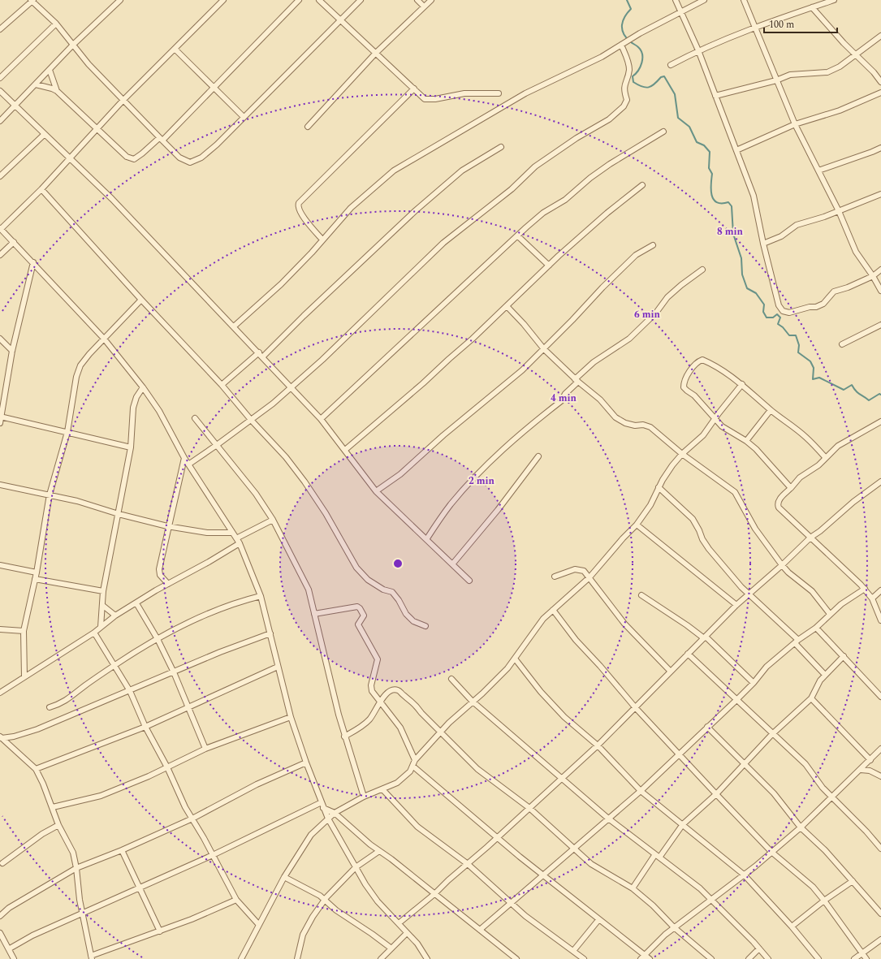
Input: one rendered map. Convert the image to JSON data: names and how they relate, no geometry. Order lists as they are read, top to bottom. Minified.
{"scale_bar":"100 m","rings":["8 min","6 min","4 min","2 min"]}
